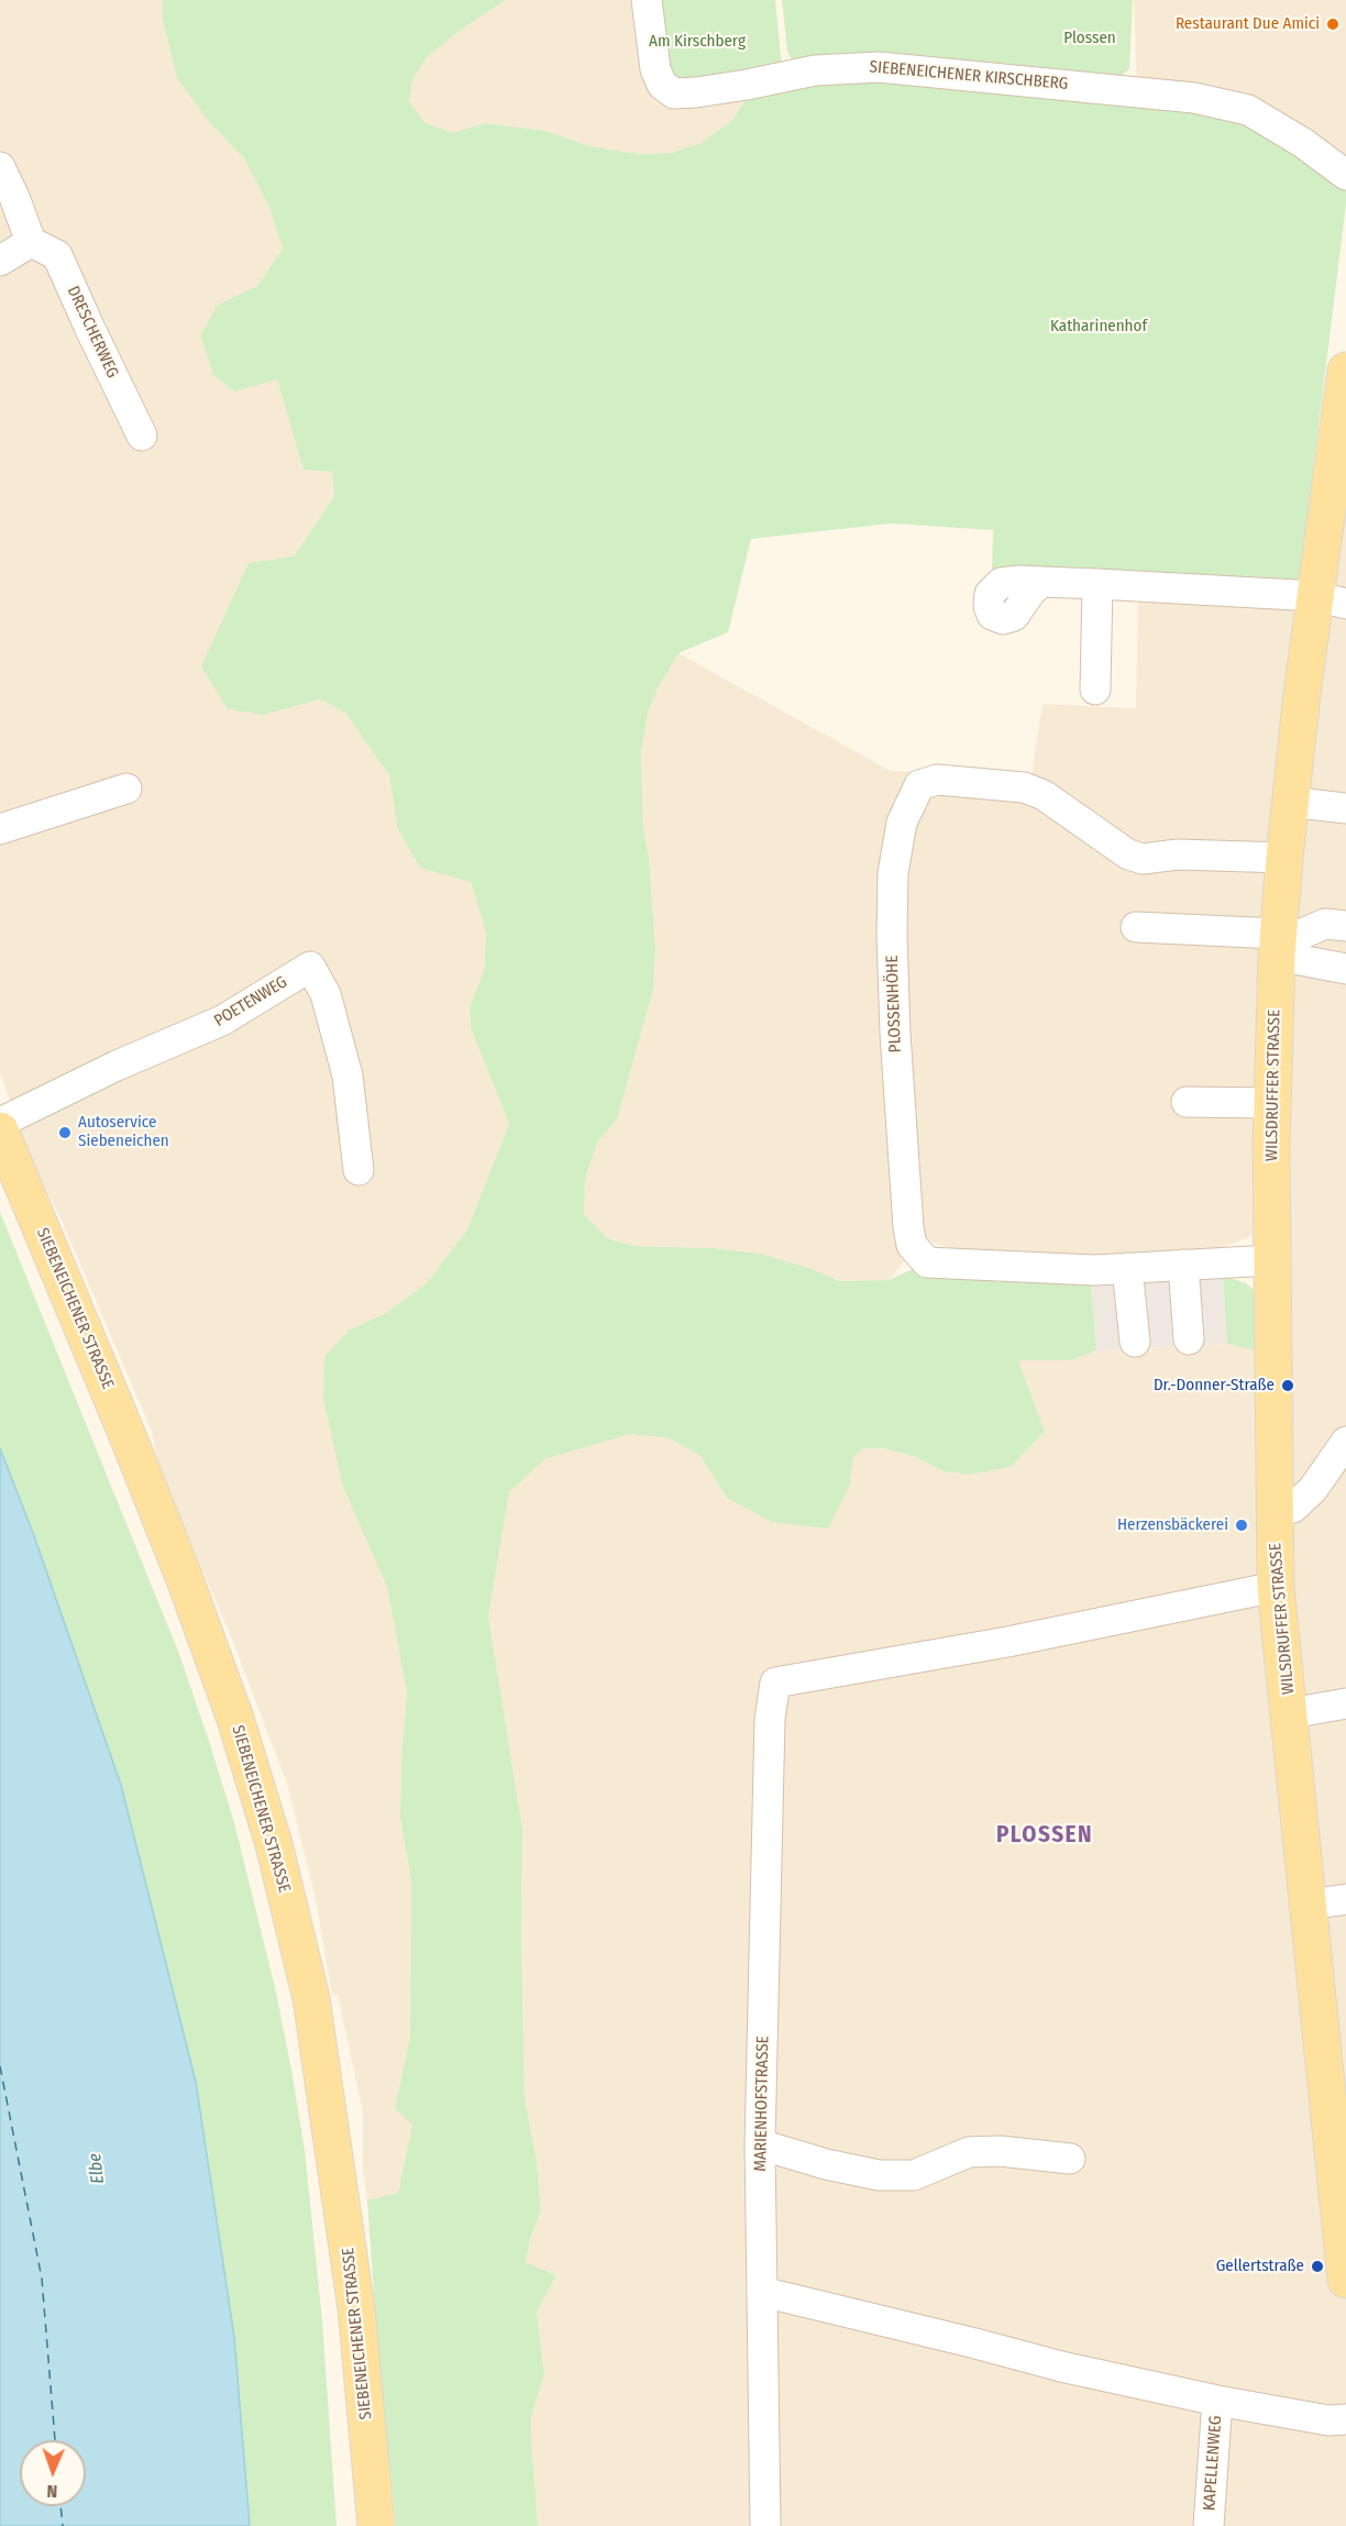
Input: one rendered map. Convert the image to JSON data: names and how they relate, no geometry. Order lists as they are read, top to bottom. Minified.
{"streets":{"main road":["WILSDRUFFER STRASSE","SIEBENEICHENER STRASSE"],"street":["SIEBENEICHENER KIRSCHBERG","DRESCHERWEG","POETENWEG","PLOSSENHÖHE","MARIENHOFSTRASSE","KAPELLENWEG"]},"crossings":[["PLOSSENHÖHE","WILSDRUFFER STRASSE"],["WILSDRUFFER STRASSE","MARIENHOFSTRASSE"]],"districts":["PLOSSEN"],"water":["Elbe"],"parks":["Plossen","Am Kirschberg","Katharinenhof"],"places":["Restaurant Due Amici","Autoservice Siebeneichen","Dr.-Donner-Straße","Herzensbäckerei","Gellertstraße"],"north":"bottom"}
